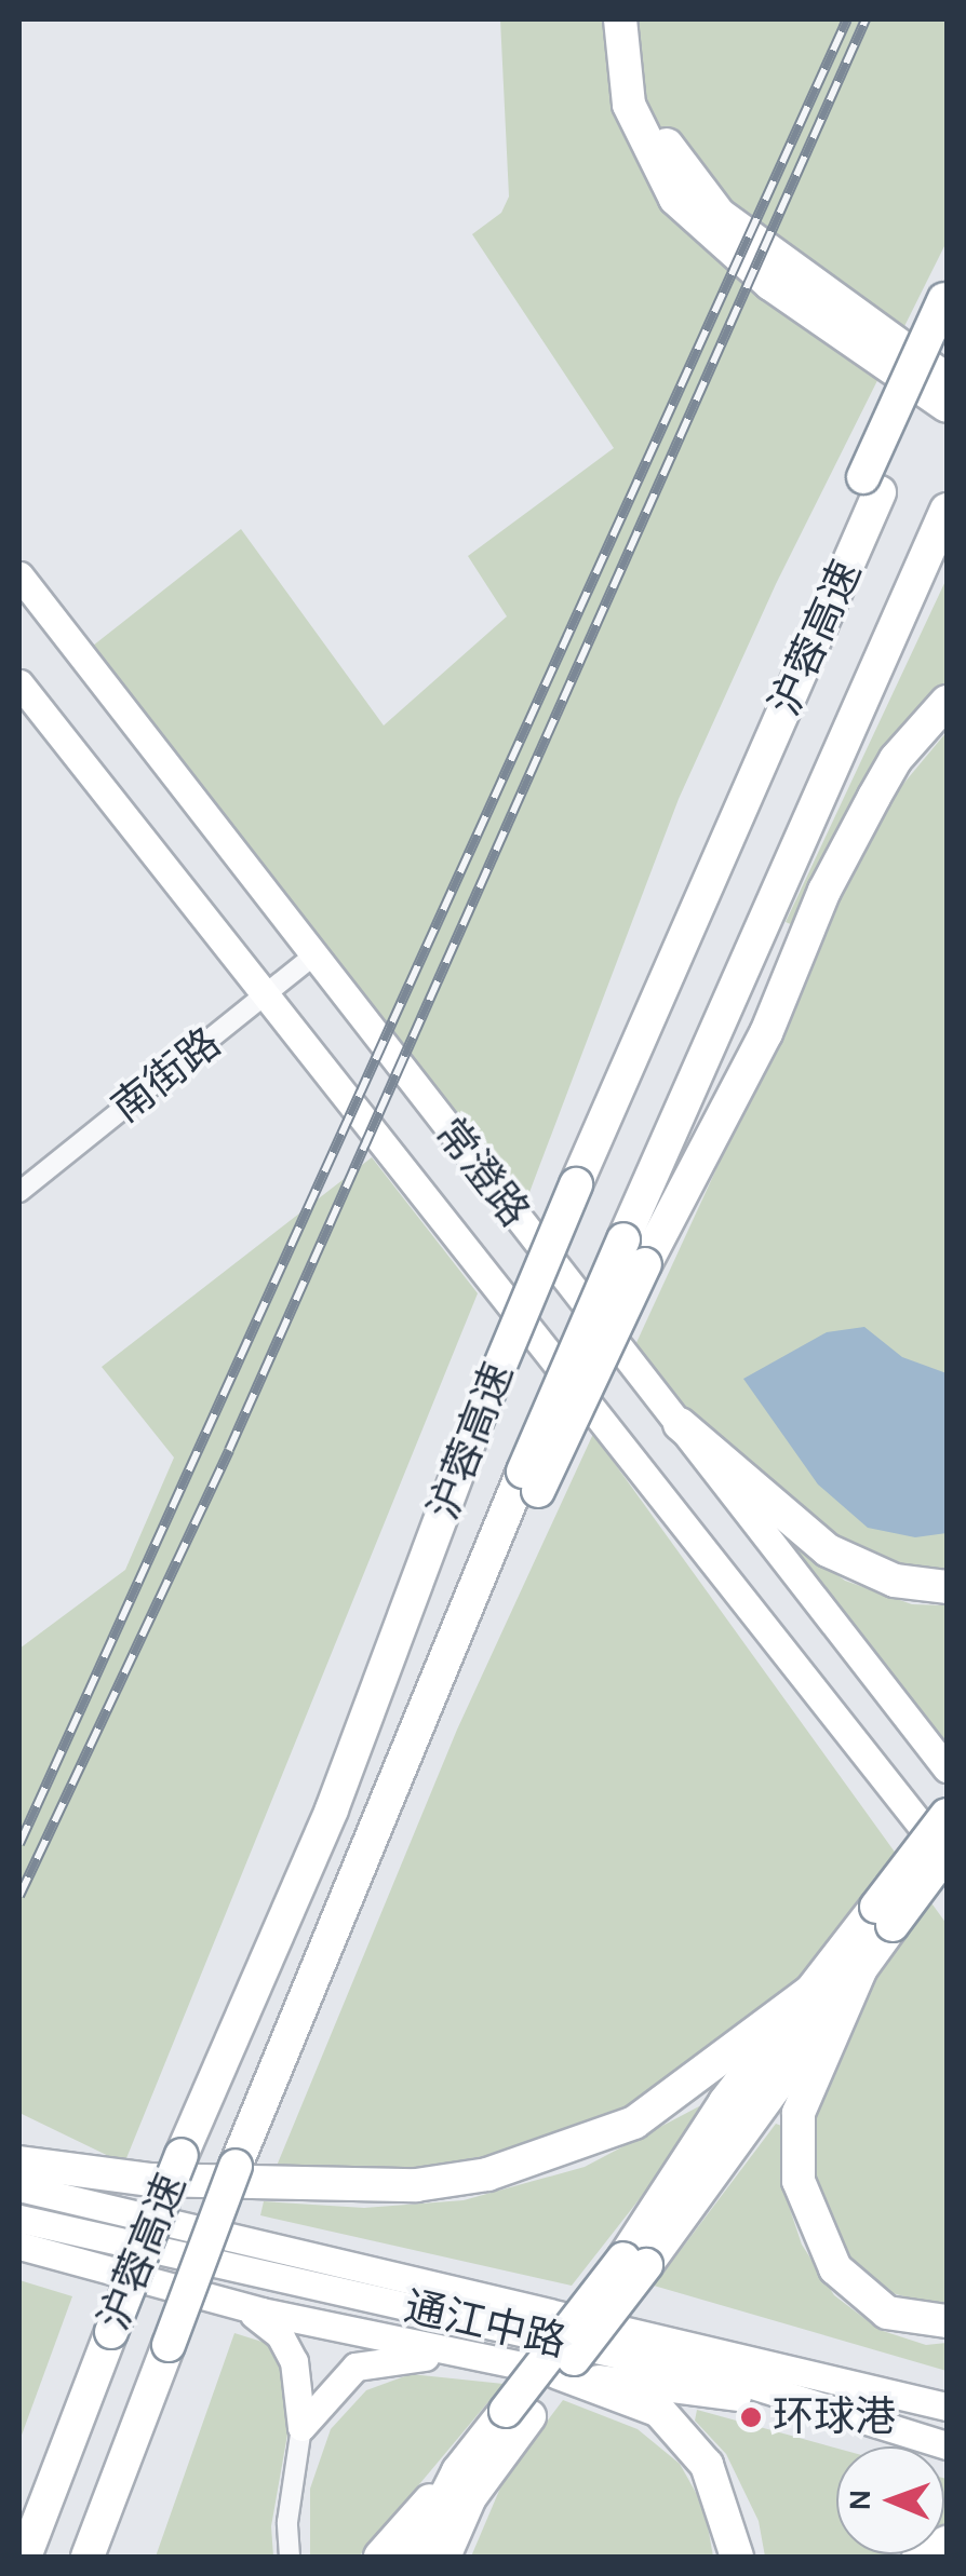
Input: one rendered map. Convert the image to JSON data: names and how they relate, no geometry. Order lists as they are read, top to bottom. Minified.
{"streets":{"highway":["沪蓉高速"],"main road":["常澄路","通江中路"],"street":["南街路"]},"crossings":[["南街路","常澄路"]],"places":["环球港"],"north":"left"}
